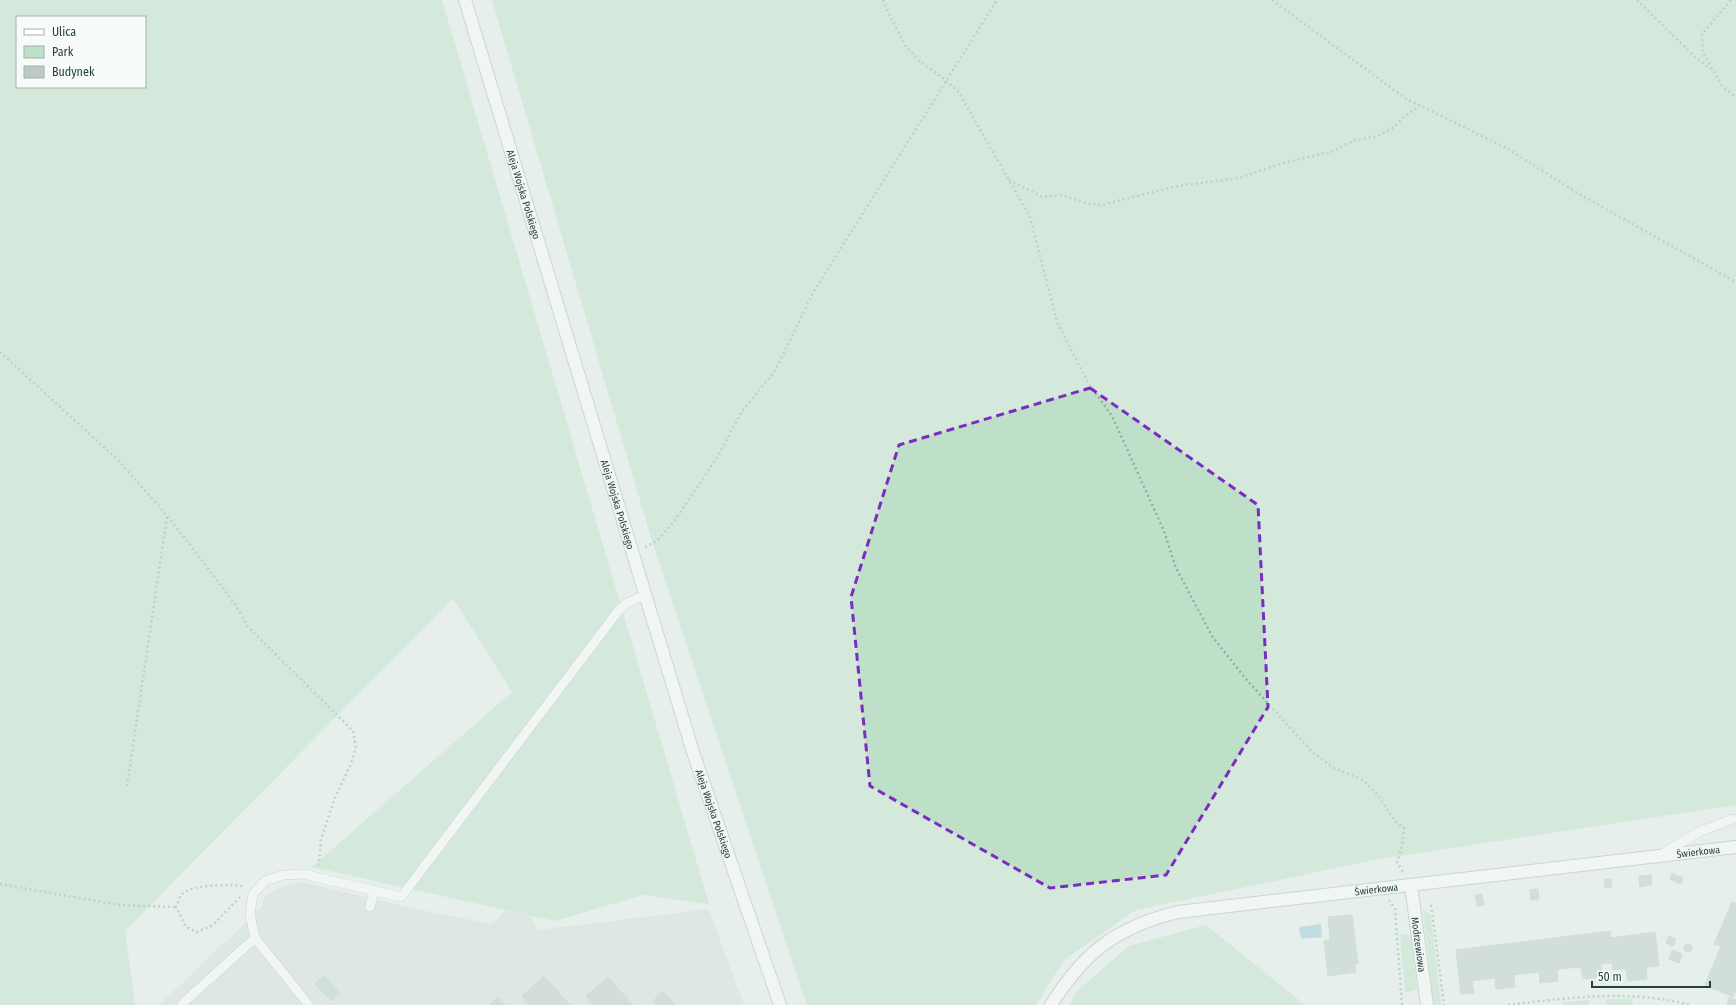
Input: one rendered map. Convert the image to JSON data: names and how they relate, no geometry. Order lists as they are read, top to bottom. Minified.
{"streets":{"main road":["Aleja Wojska Polskiego","Świerkowa","Modrzewiowa"]},"crossings":[["Świerkowa","Modrzewiowa"]],"legend":["Ulica","Park","Budynek"],"scale_bar":"50 m"}
